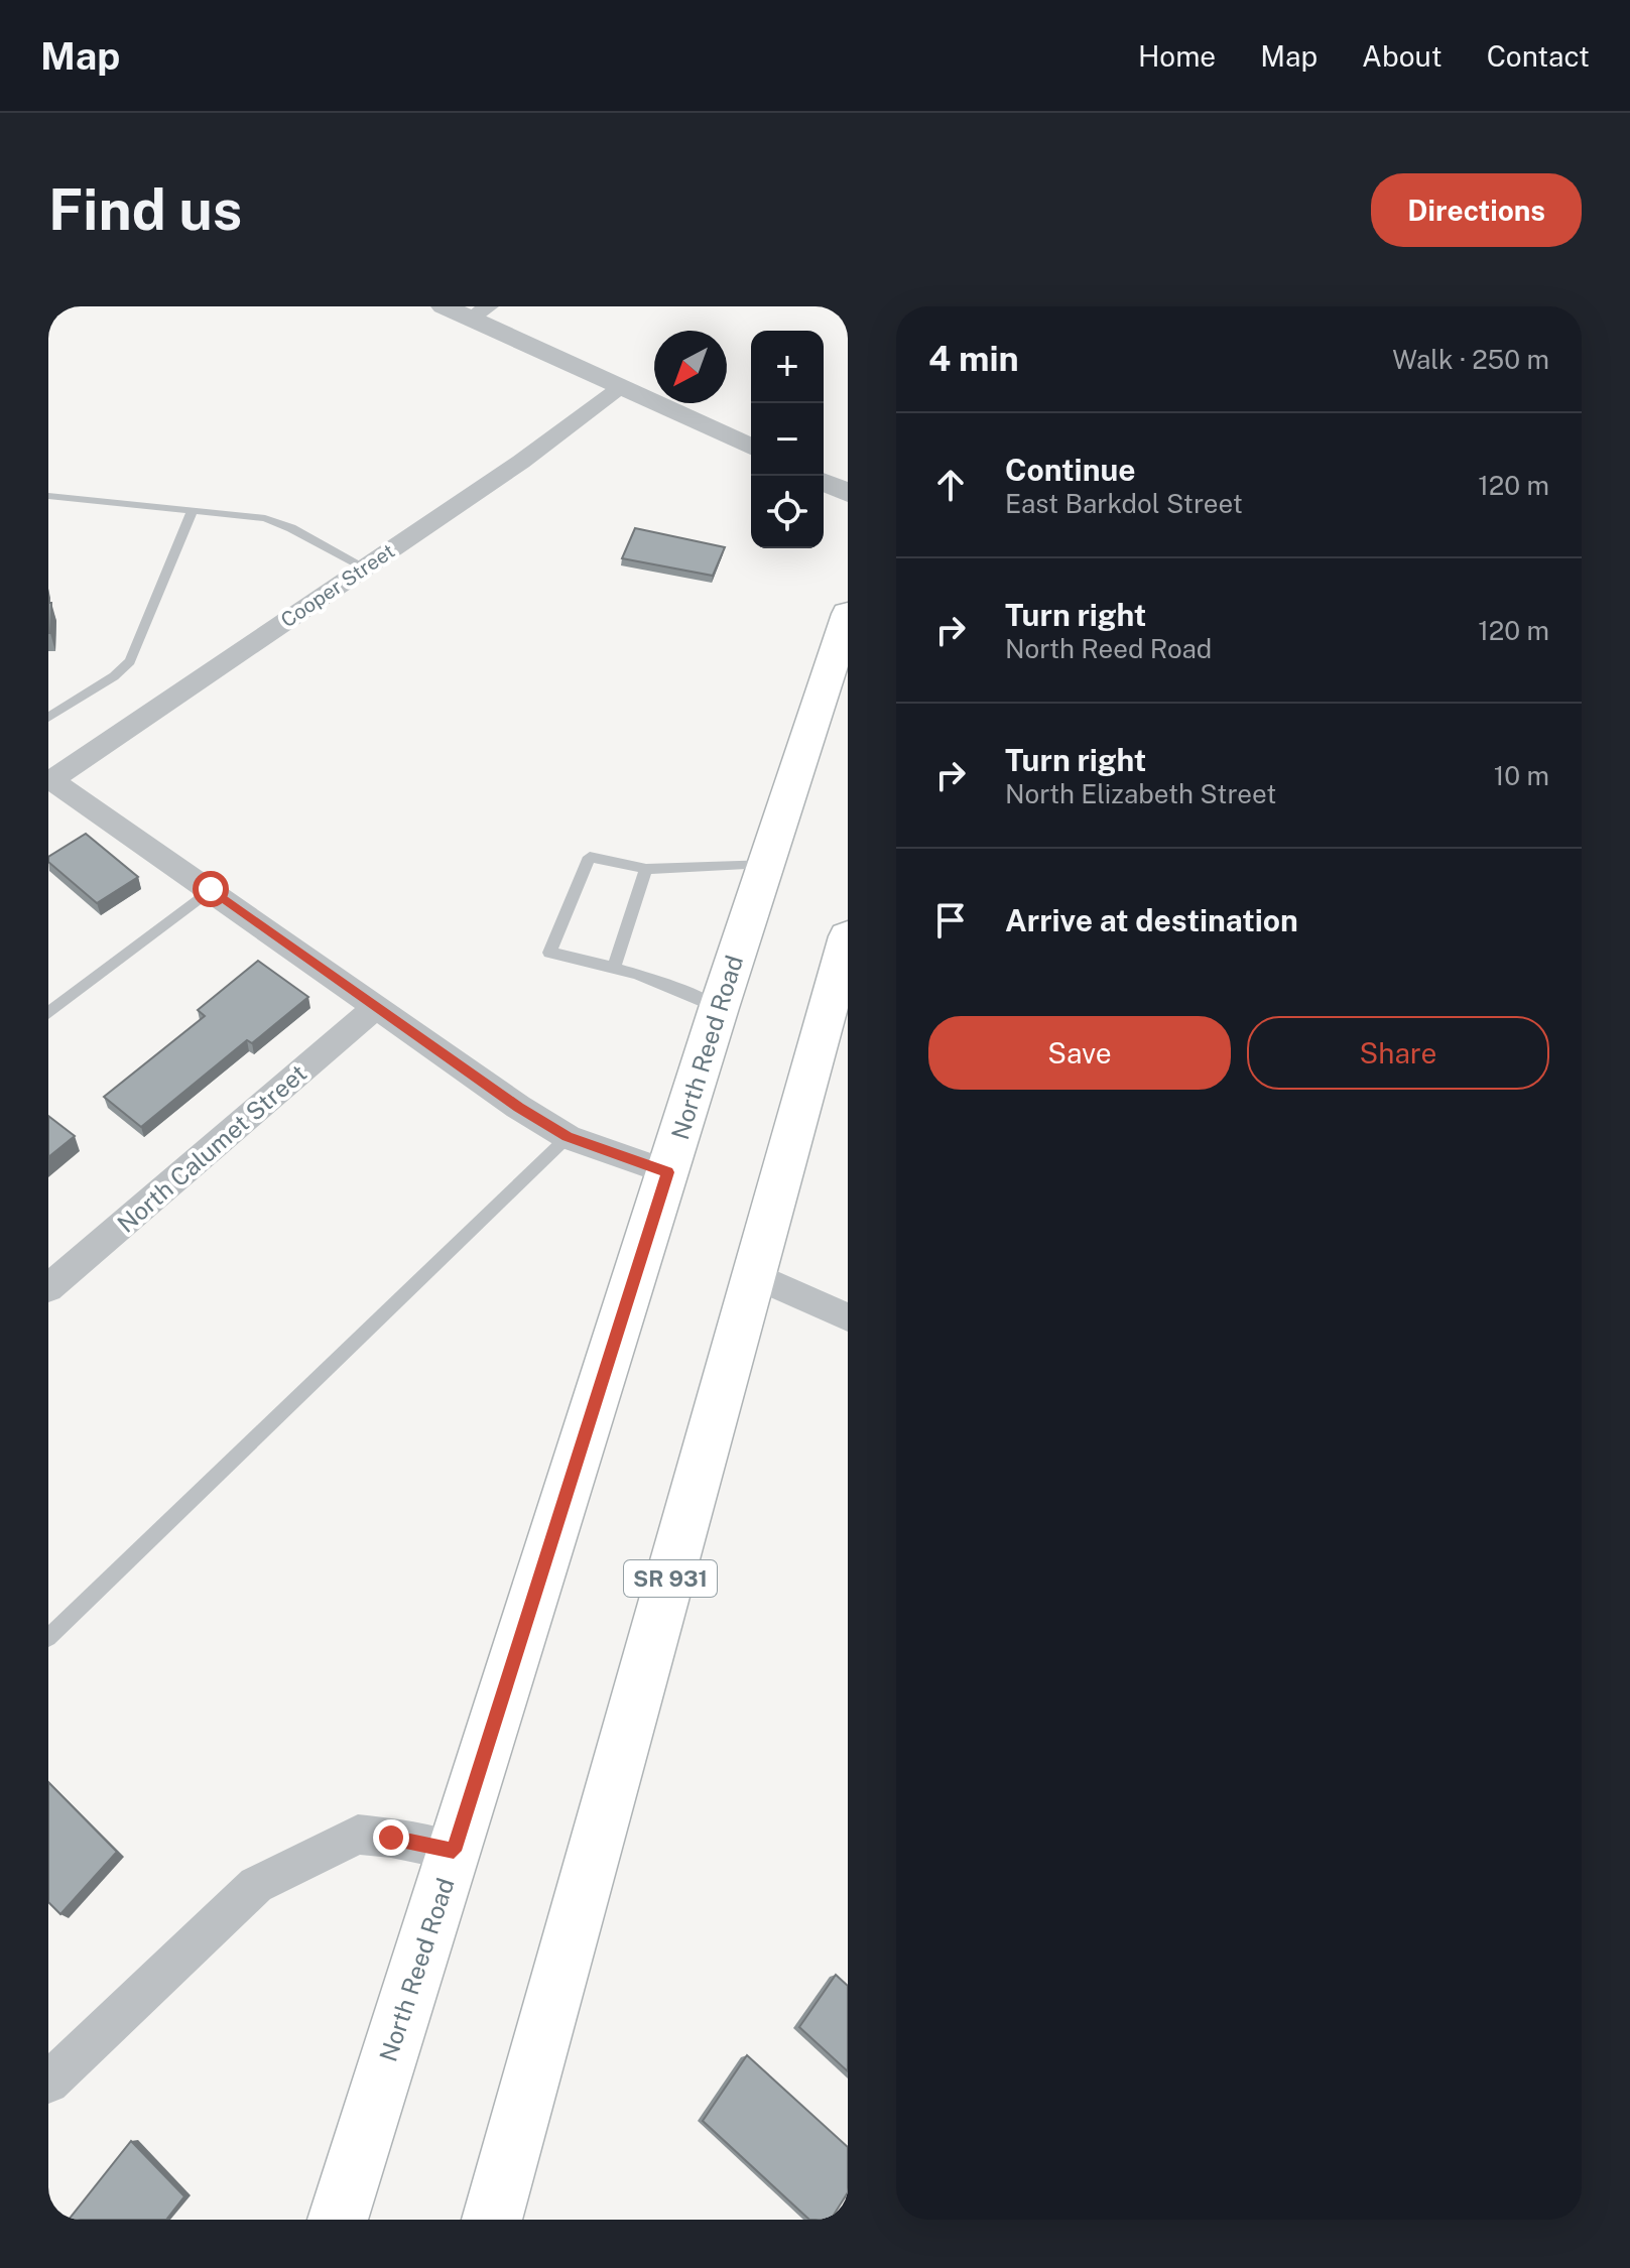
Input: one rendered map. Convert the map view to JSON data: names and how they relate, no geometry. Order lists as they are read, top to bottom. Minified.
{"streets":{"main road":["North Reed Road","SR 931"],"street":["Cooper Street","North Calumet Street"]},"north":"bottom left","page":{"header":"Map","nav":["Home","Map","About","Contact"],"buttons":["Directions",["Save","Share"]],"title":"Find us","heading":["4 min","Walk · 250 m"],"map_buttons":["+","−"],"list":[["Continue","East Barkdol Street","120 m"],["Turn right","North Reed Road","120 m"],["Turn right","North Elizabeth Street","10 m"],"Arrive at destination"]}}
